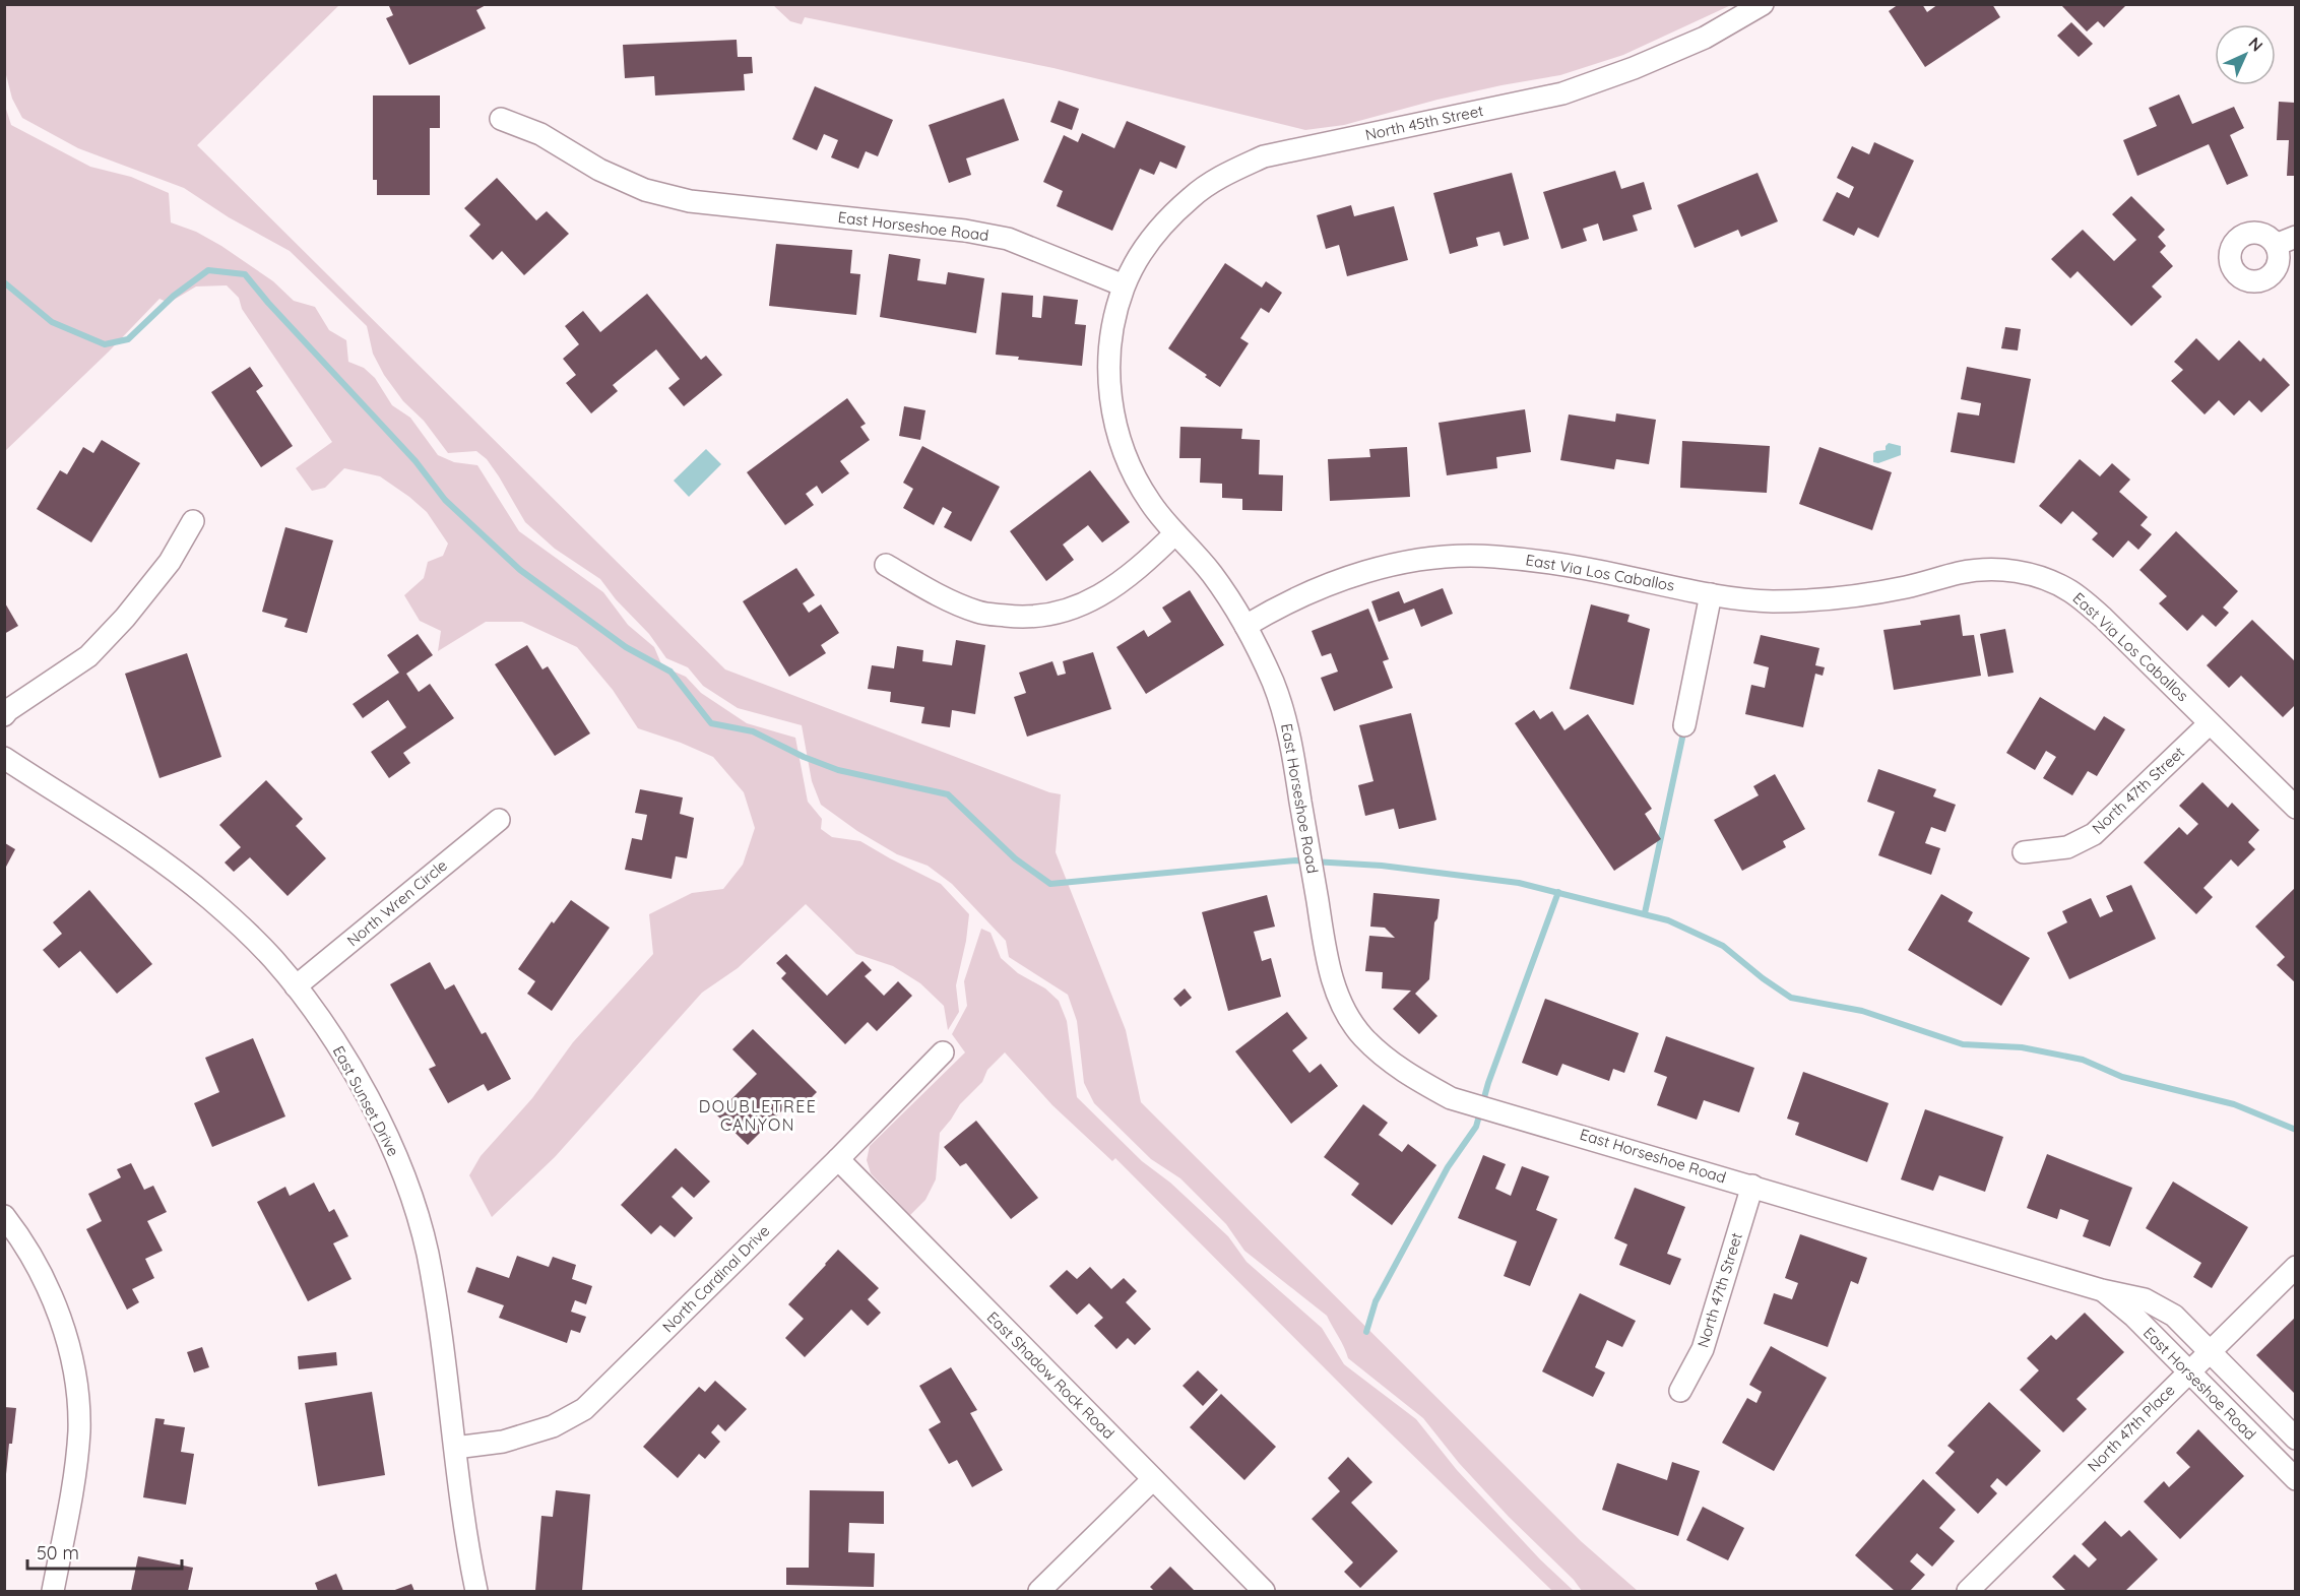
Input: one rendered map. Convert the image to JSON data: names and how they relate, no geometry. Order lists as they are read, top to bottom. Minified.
{"streets":{"street":["North 45th Street","East Horseshoe Road","East Via Los Caballos","North 47th Street","North Wren Circle","East Sunset Drive","North Cardinal Drive","East Shadow Rock Road","North 47th Place"]},"crossings":[["North 45th Street","East Horseshoe Road"],["East Horseshoe Road","East Via Los Caballos"],["East Horseshoe Road","North 47th Street"],["East Horseshoe Road","North 47th Place"],["East Via Los Caballos","North 47th Street"],["North Wren Circle","East Sunset Drive"],["East Sunset Drive","North Cardinal Drive"],["North Cardinal Drive","East Shadow Rock Road"]],"districts":["DOUBLETREE CANYON"],"scale_bar":"50 m","north":"top right"}
